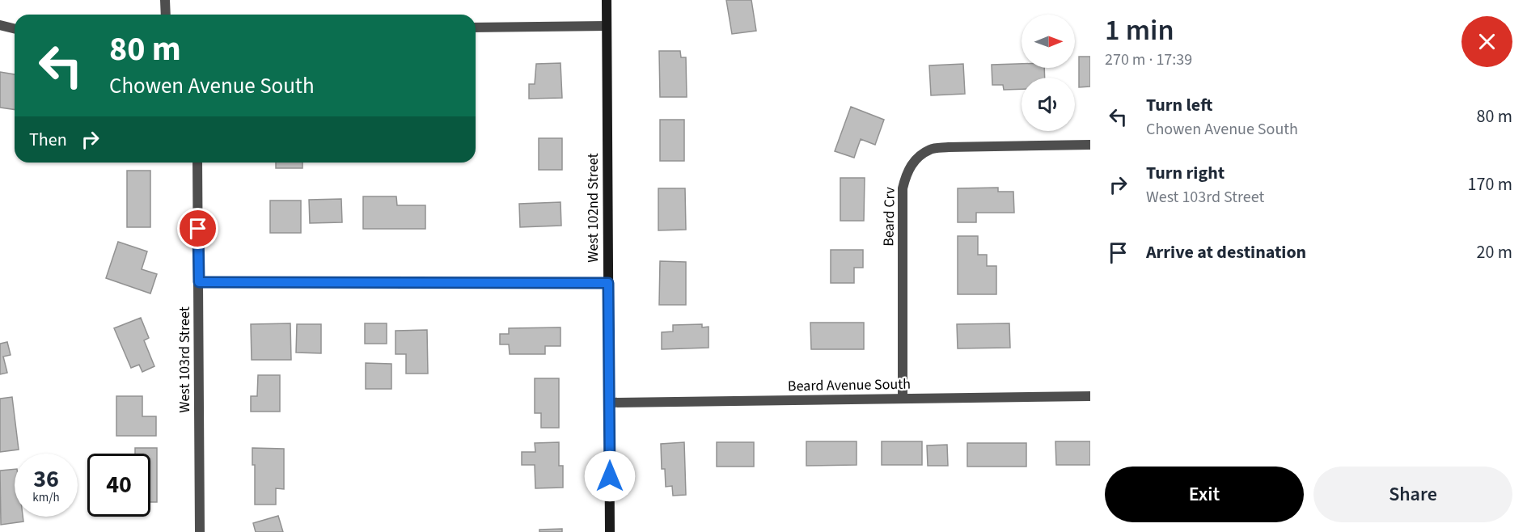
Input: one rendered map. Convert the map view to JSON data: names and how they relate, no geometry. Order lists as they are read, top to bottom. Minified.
{"streets":{"street":["West 102nd Street","Beard Crv","West 103rd Street","Beard Avenue South"]},"crossings":[["West 102nd Street","Beard Avenue South"],["Beard Crv","Beard Avenue South"]],"north":"right","page":{"heading":["1 min","270 m · 17:39"],"turn":["80 m","Chowen Avenue South"],"list":[{"name":"Turn left","note":"Chowen Avenue South","value":"80 m"},{"name":"Turn right","note":"West 103rd Street","value":"170 m"},{"name":"Arrive at destination","value":"20 m"}],"then":"Then","speed":"36 km/h","limit":"40","buttons":["Exit","Share"]}}
